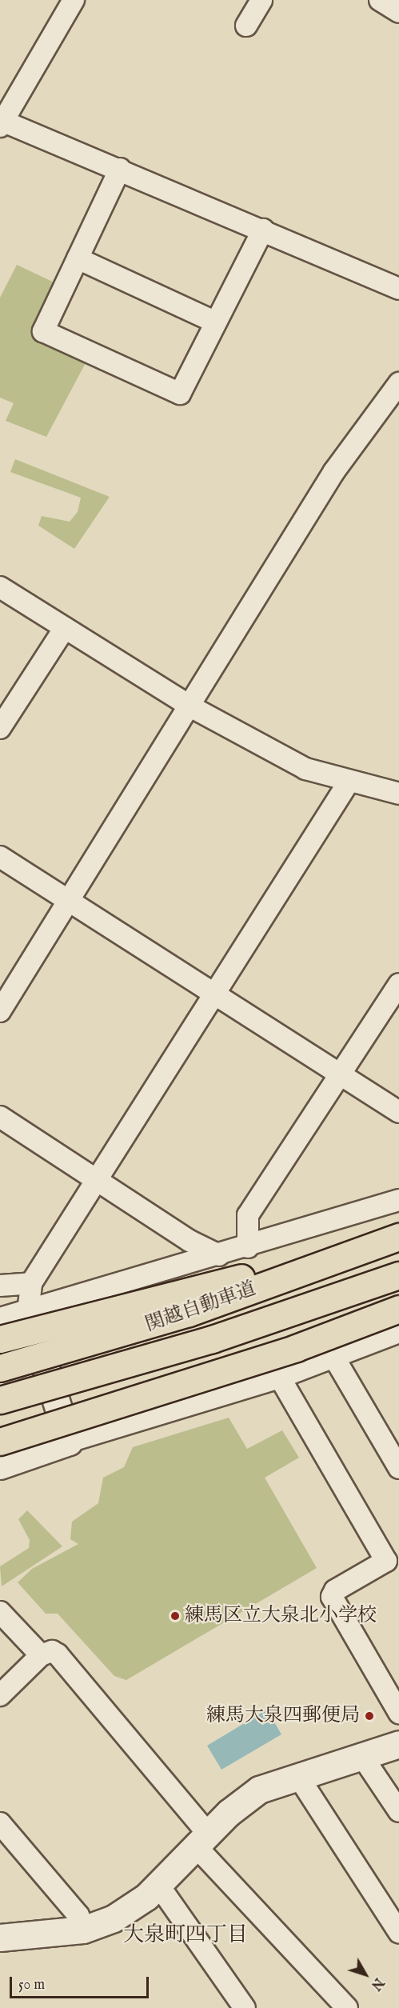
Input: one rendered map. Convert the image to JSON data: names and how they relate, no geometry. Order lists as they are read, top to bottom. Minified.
{"streets":{"highway":["関越自動車道"]},"districts":["大泉町四丁目"],"places":["練馬区立大泉北小学校","練馬大泉四郵便局"],"scale_bar":"50 m","north":"bottom right"}
